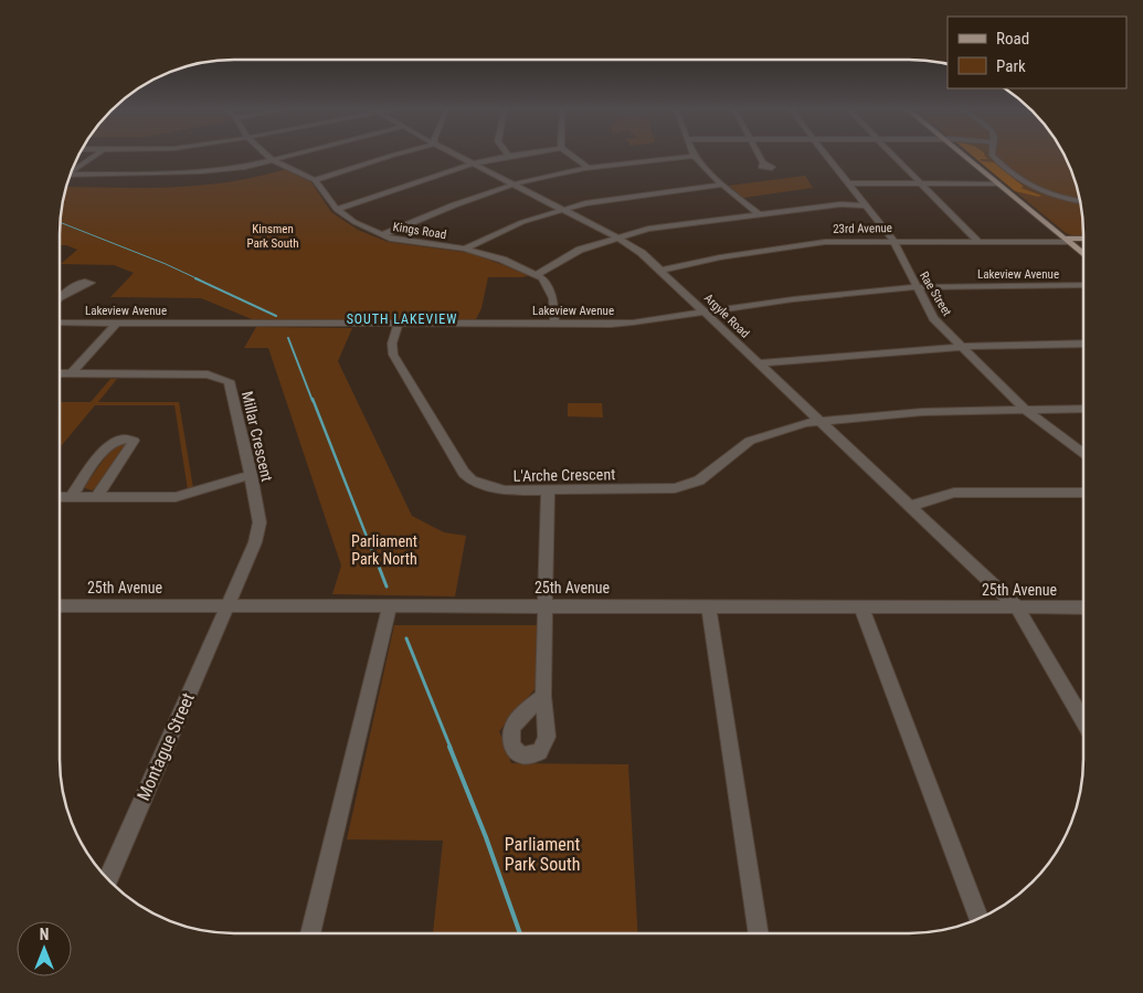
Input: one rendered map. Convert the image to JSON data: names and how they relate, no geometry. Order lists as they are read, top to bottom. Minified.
{"streets":{"main road":["23rd Avenue"],"street":["Kings Road","Lakeview Avenue","Rae Street","Argyle Road","Millar Crescent","L'Arche Crescent","25th Avenue","Montague Street"]},"crossings":[["23rd Avenue","Rae Street"],["23rd Avenue","Argyle Road"],["Kings Road","Lakeview Avenue"],["Lakeview Avenue","Rae Street"],["Lakeview Avenue","Argyle Road"],["Lakeview Avenue","L'Arche Crescent"],["Rae Street","L'Arche Crescent"],["Argyle Road","L'Arche Crescent"],["Argyle Road","25th Avenue"],["Millar Crescent","25th Avenue"],["Millar Crescent","Montague Street"],["25th Avenue","Montague Street"]],"districts":["SOUTH LAKEVIEW"],"parks":["Kinsmen Park South","Parliament Park North","Parliament Park South"],"legend":["Road","Park"],"north":"top"}
